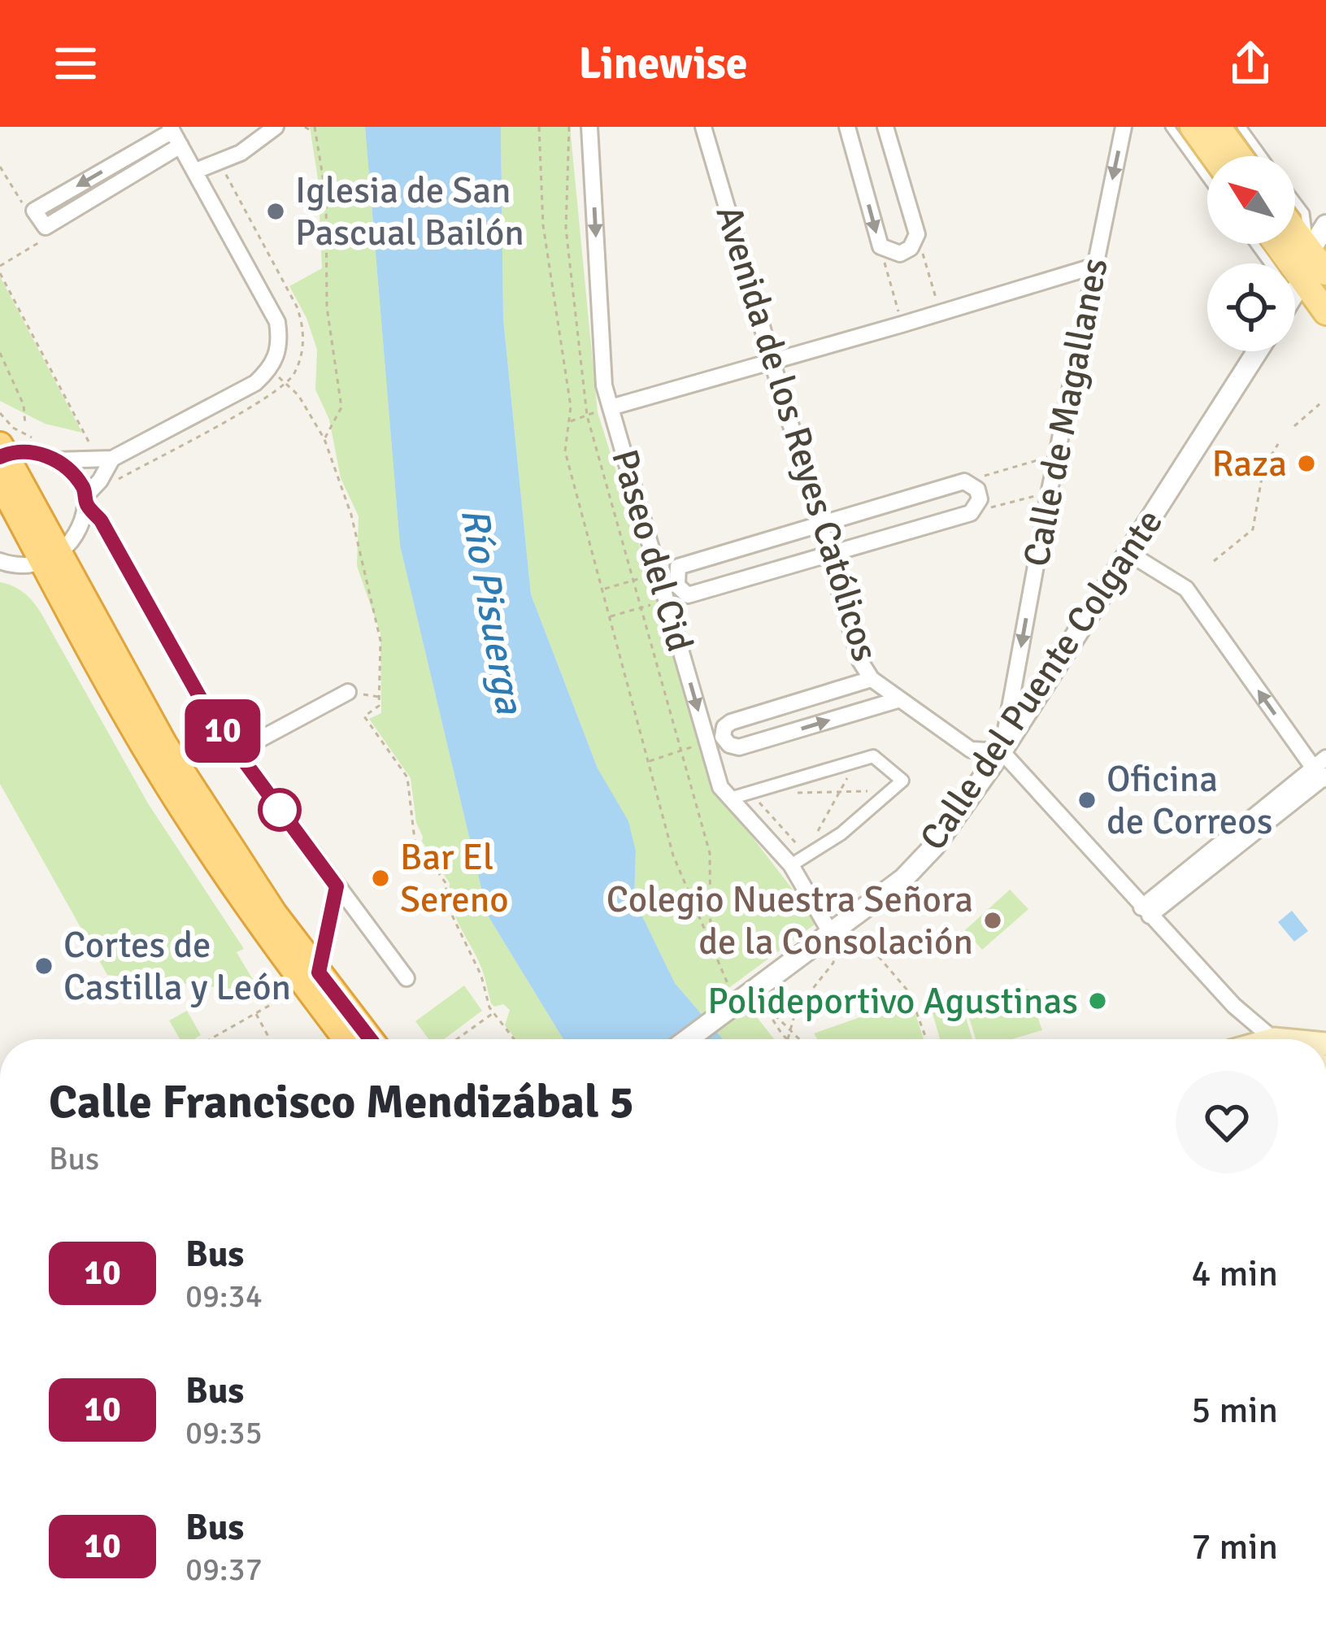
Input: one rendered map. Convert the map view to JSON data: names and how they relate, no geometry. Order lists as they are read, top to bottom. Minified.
{"streets":{"street":["Calle de Magallanes","Avenida de los Reyes Católicos","Paseo del Cid","Calle del Puente Colgante"]},"crossings":[["Calle de Magallanes","Calle del Puente Colgante"],["Paseo del Cid","Calle del Puente Colgante"]],"one_way":["Calle de Magallanes","Paseo del Cid"],"water":["Río Pisuerga"],"places":["Iglesia de San Pascual Bailón","Raza","Oficina de Correos","Bar El Sereno","Colegio Nuestra Señora de la Consolación","Cortes de Castilla y León","Polideportivo Agustinas"],"lines":["bus line 10"],"north":"top left","page":{"header":"Linewise","on_map":"10","heading":["Calle Francisco Mendizábal 5","Bus"],"list":[{"mark":"10","name":"Bus","note":"09:34","value":"4 min"},{"mark":"10","name":"Bus","note":"09:35","value":"5 min"},{"mark":"10","name":"Bus","note":"09:37","value":"7 min"}]}}
